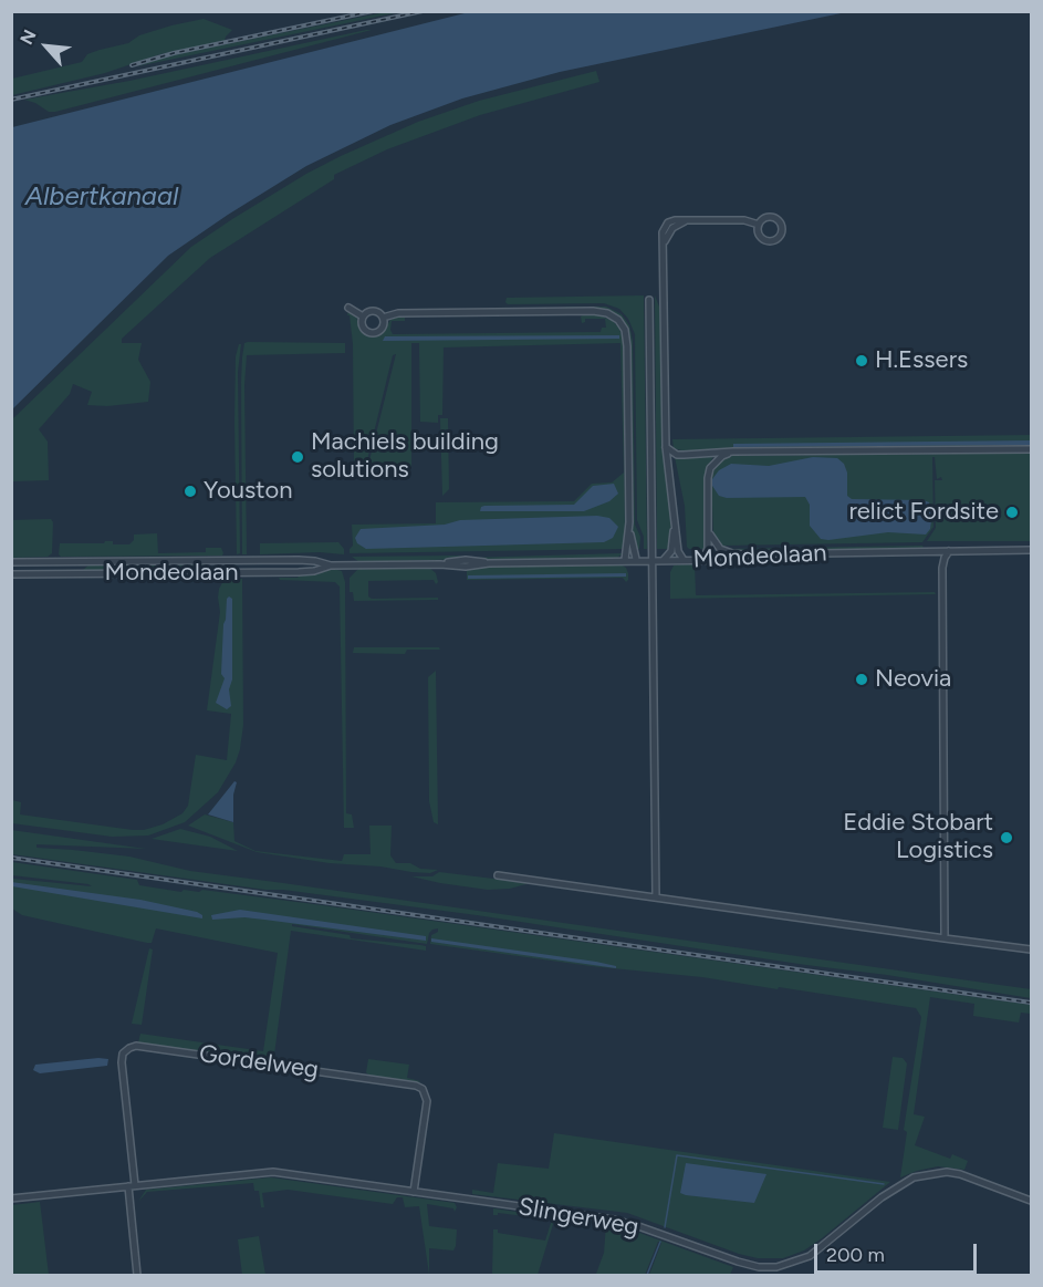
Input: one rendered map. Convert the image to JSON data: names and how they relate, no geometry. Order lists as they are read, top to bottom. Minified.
{"streets":{"street":["Mondeolaan","Gordelweg","Slingerweg"]},"crossings":[["Gordelweg","Slingerweg"]],"water":["Albertkanaal"],"places":["H.Essers","Machiels building solutions","Youston","relict Fordsite","Neovia","Eddie Stobart Logistics"],"scale_bar":"200 m","north":"top left"}
